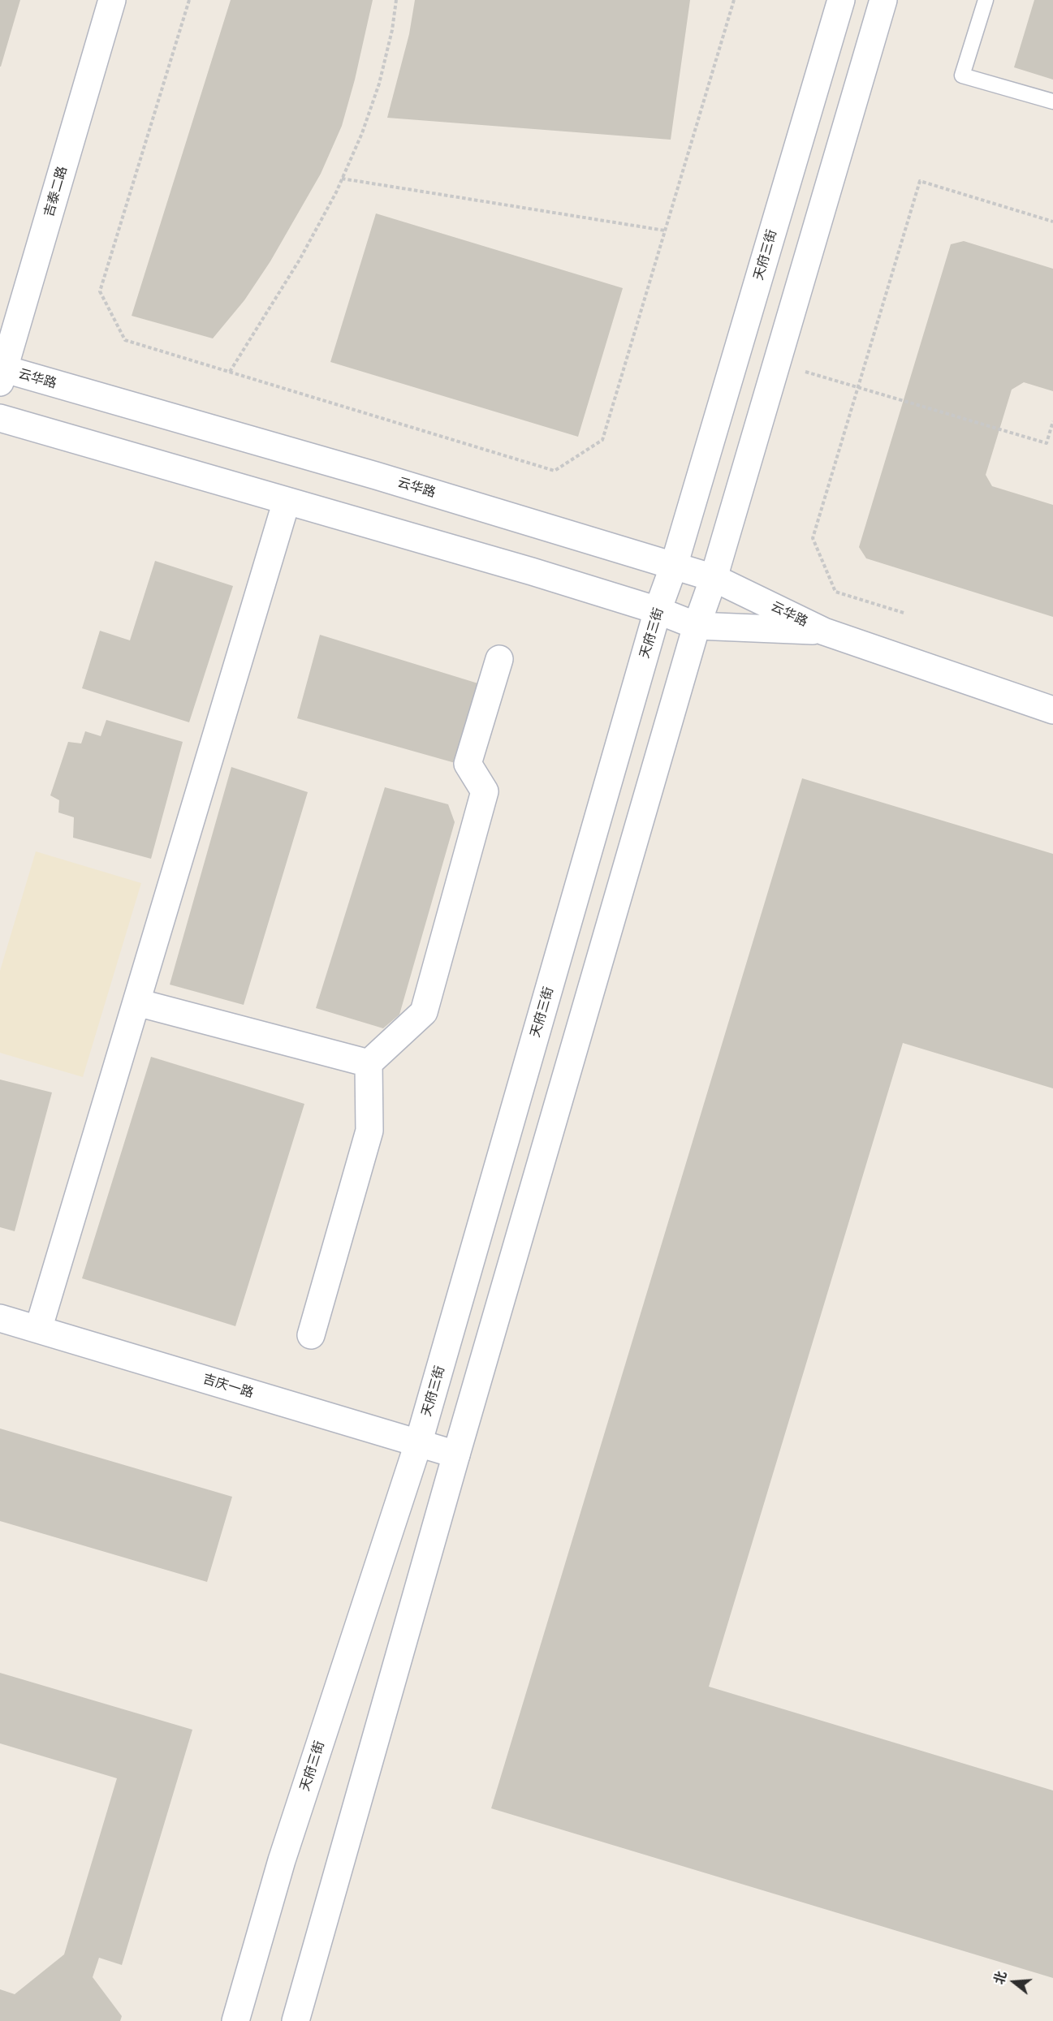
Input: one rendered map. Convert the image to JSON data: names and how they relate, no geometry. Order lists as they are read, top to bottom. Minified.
{"streets":{"street":["吉泰二路","天府三街","云华路","吉庆一路"]},"crossings":[["吉泰二路","云华路"],["天府三街","云华路"],["天府三街","吉庆一路"]],"north":"left"}
